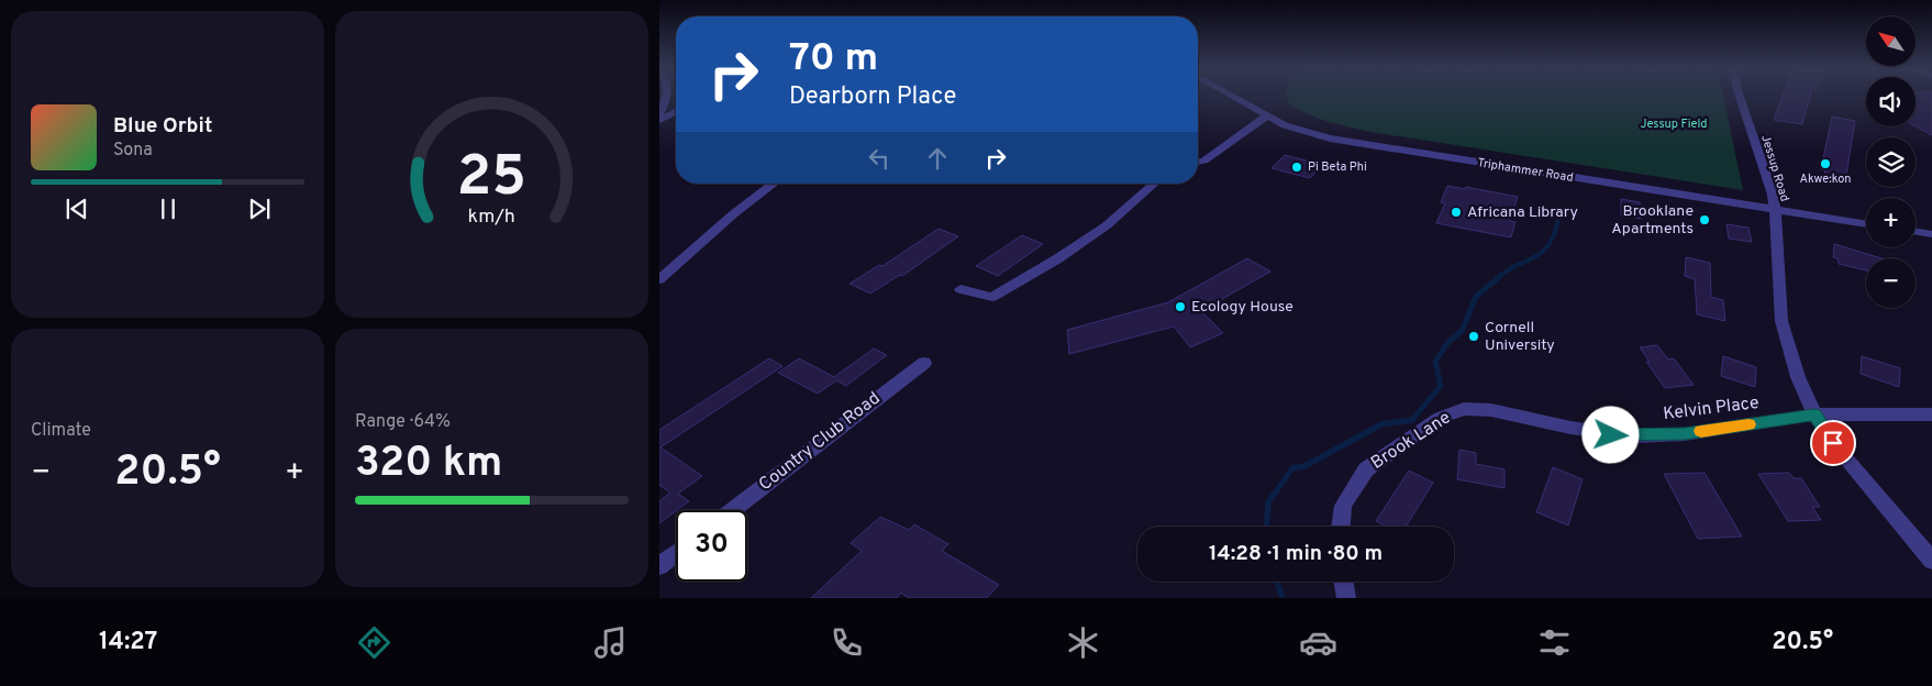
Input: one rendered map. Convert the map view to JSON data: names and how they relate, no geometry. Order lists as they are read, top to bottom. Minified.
{"streets":{"street":["Jessup Road","Triphammer Road","Kelvin Place","Brook Lane","Country Club Road"]},"crossings":[["Jessup Road","Triphammer Road"],["Jessup Road","Kelvin Place"],["Kelvin Place","Brook Lane"]],"parks":["Jessup Field"],"places":["Akwe:kon","Pi Beta Phi","Africana Library","Brooklane Apartments","Ecology House","Cornell University"],"north":"top left","page":{"map_buttons":["+","−"],"turn":["70 m","Dearborn Place"],"song":["Blue Orbit","Sona"],"tile":["Climate",["Range · 64%","320 km"]],"heat":["−","20.5°","+"],"limit":"30","trip":"14:28 · 1 min · 80 m","tabs":["14:27","20.5°"],"gauge":["25","km/h"]}}
